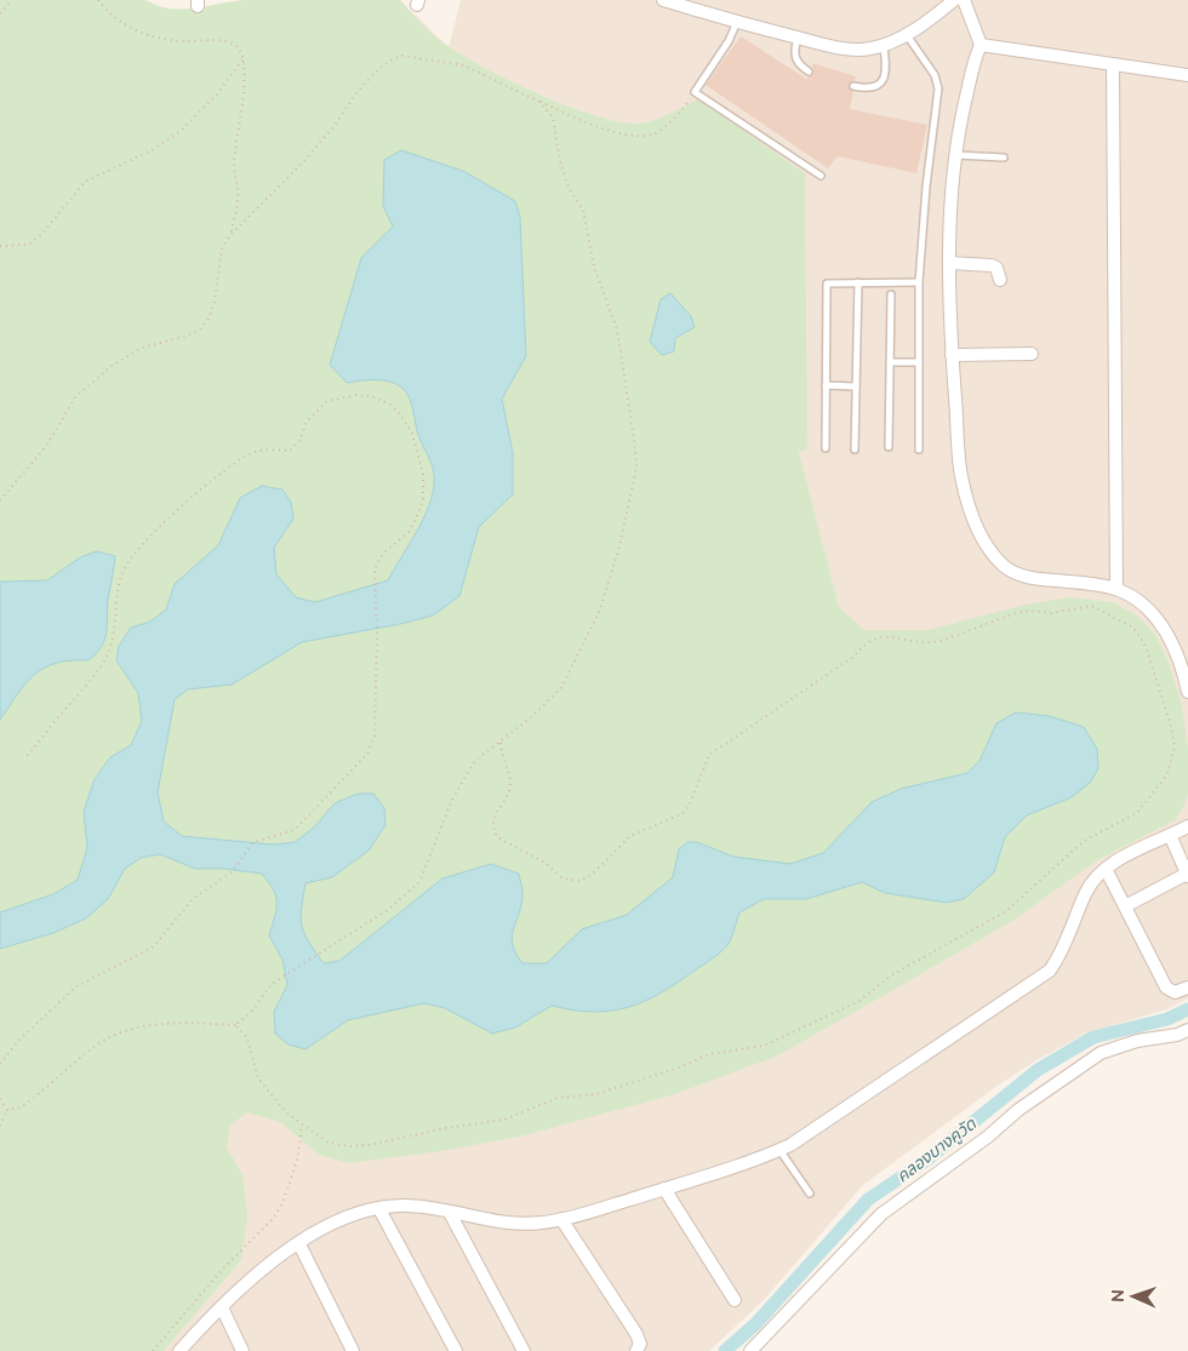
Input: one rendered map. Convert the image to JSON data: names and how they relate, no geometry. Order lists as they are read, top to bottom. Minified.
{"water":["คลองบางคูวัด"],"north":"left"}
